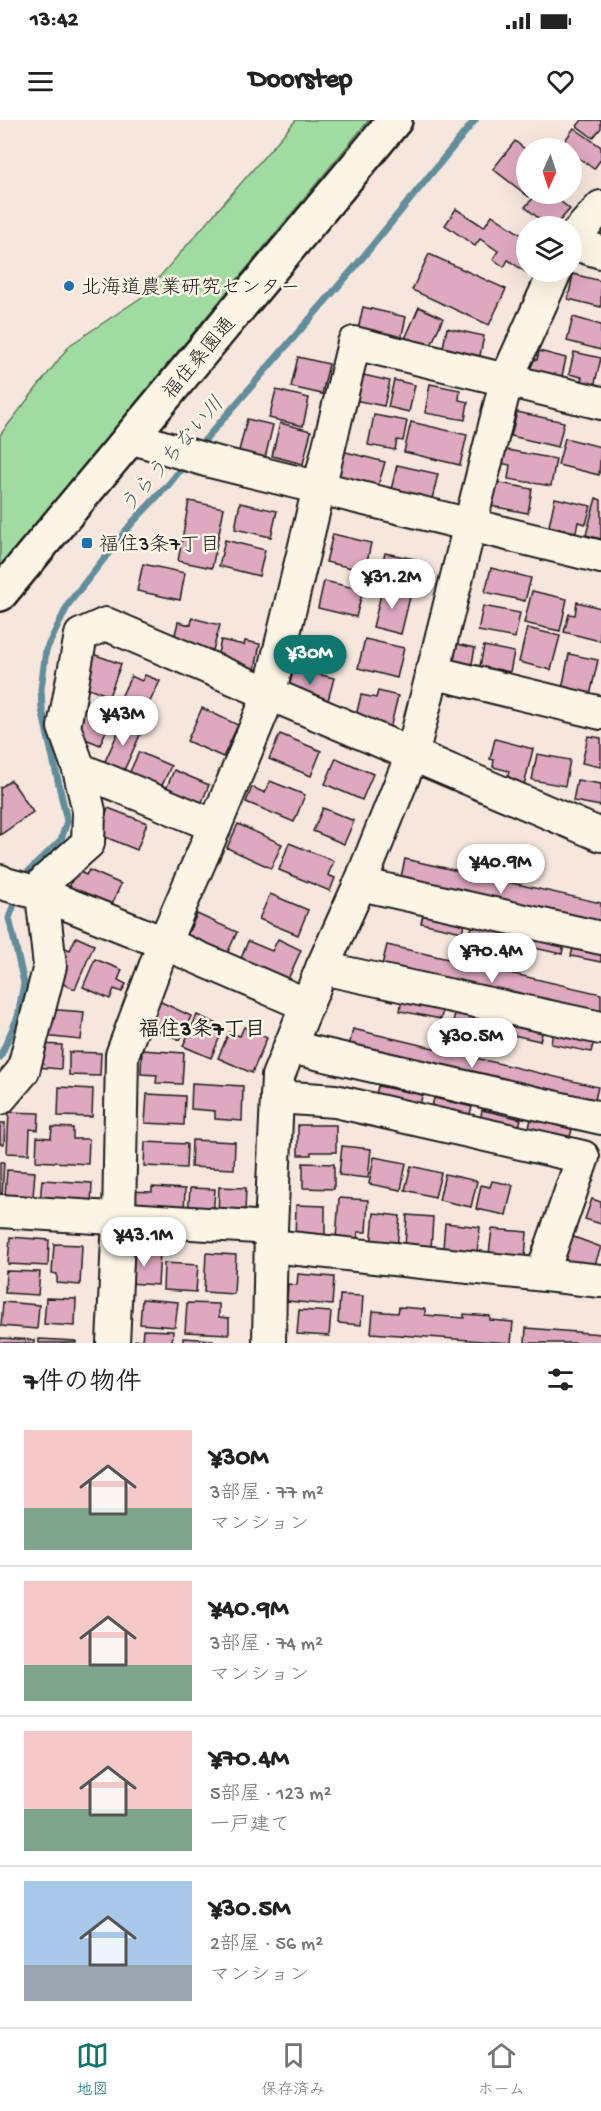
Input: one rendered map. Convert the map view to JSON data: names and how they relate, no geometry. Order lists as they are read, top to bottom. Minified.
{"streets":{"main road":["福住桑園通"]},"districts":["福住3条7丁目"],"water":["うらうちない川"],"places":{"other":["北海道農業研究センター"],"transit":["福住3条7丁目"]},"north":"bottom","page":{"status":"13:42","header":"Doorstep","price":["¥31.2M","¥30M","¥43M","¥40.9M","¥70.4M","¥30.5M","¥43.1M"],"heading":"7件の物件","list":[{"name":"¥30M","note":"3部屋 · 77 m² · マンション"},{"name":"¥40.9M","note":"3部屋 · 74 m² · マンション"},{"name":"¥70.4M","note":"5部屋 · 123 m² · 一戸建て"},{"name":"¥30.5M","note":"2部屋 · 56 m² · マンション"}],"tabs":["地図","保存済み","ホーム"]}}
